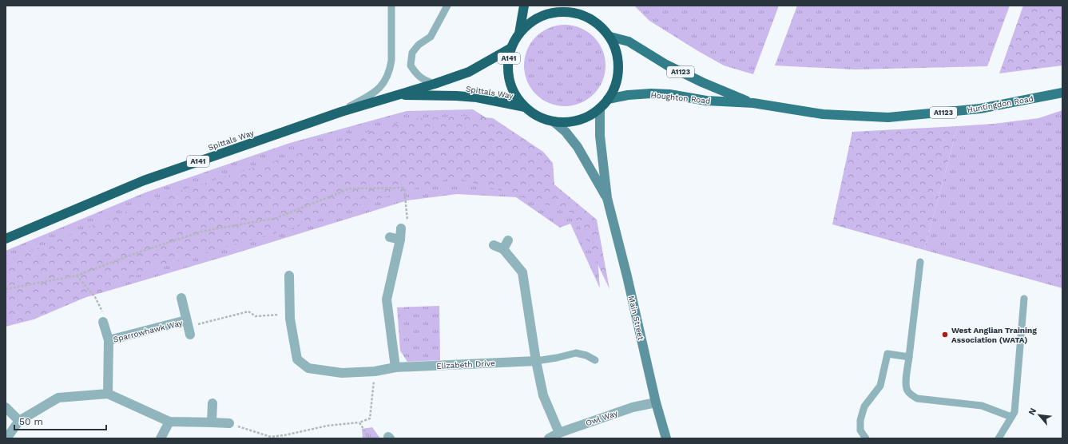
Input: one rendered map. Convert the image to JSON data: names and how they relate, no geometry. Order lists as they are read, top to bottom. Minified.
{"streets":{"highway":["A141","Spittals Way"],"main road":["A1123","Houghton Road","Huntingdon Road","Main Street"],"street":["Sparrowhawk Way","Elizabeth Drive","Owl Way"]},"crossings":[["A141","Spittals Way"],["A141","Houghton Road"],["A141","Main Street"],["Spittals Way","Houghton Road"],["Spittals Way","Main Street"],["Houghton Road","Huntingdon Road"],["Houghton Road","Main Street"],["Main Street","Owl Way"]],"places":["West Anglian Training Association (WATA)"],"scale_bar":"50 m","north":"top left"}
